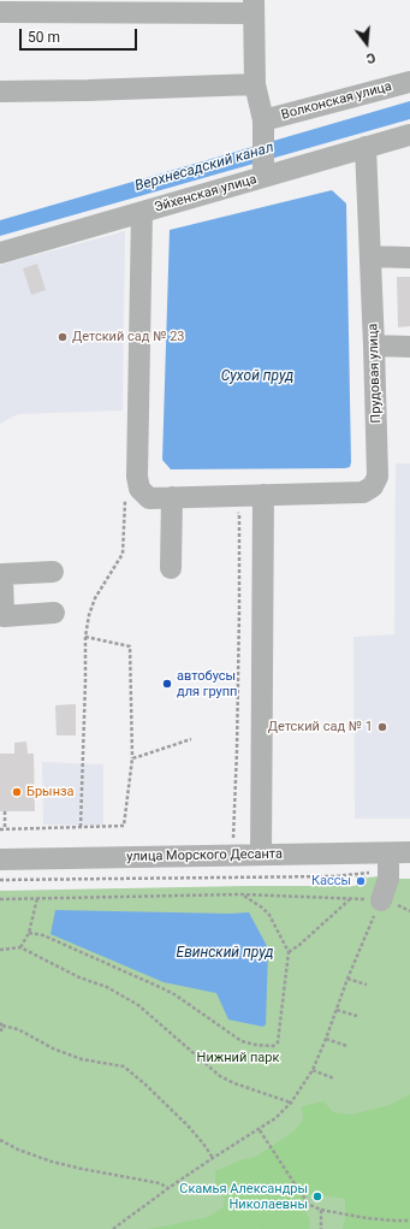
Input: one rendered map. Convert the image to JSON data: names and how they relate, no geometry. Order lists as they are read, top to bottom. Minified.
{"streets":{"street":["Волконская улица","Эйхенская улица","Прудовая улица","улица Морского Десанта"]},"crossings":[["Эйхенская улица","Прудовая улица"]],"water":["Верхнесадский канал","Сухой пруд","Евинский пруд"],"parks":["Нижний парк"],"places":["Детский сад № 23","автобусы для групп","Детский сад № 1","Брынза","Кассы","Скамья Александры Николаевны"],"scale_bar":"50 m","north":"bottom"}
